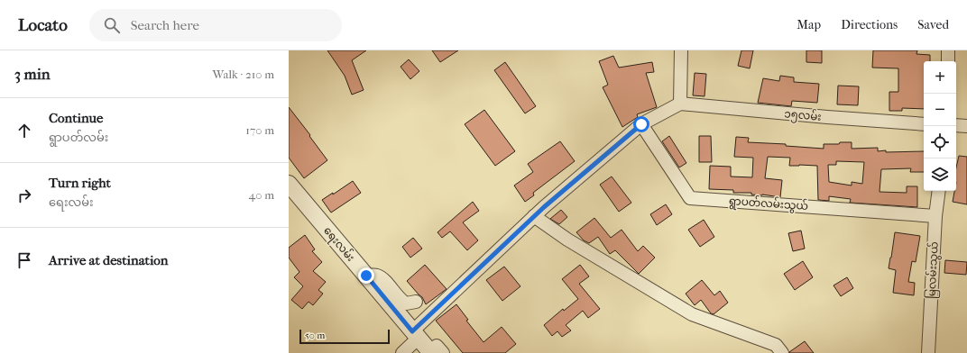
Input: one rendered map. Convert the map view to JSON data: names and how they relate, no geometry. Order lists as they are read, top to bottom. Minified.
{"streets":{"street":["၁၅လမ်း","ရွာပတ်လမ်းသွယ်","ရေးလမ်း","မြလမ်းသွယ်"]},"crossings":[["ရွာပတ်လမ်းသွယ်","မြလမ်းသွယ်"]],"scale_bar":"50 m","page":{"header":"Locato","search":"Search here","nav":["Map","Directions","Saved"],"heading":["3 min","Walk · 210 m"],"map_buttons":["+","−"],"list":[["Continue","ရွာပတ်လမ်း","170 m"],["Turn right","ရေးလမ်း","40 m"],"Arrive at destination"],"scale":"50 m"}}
